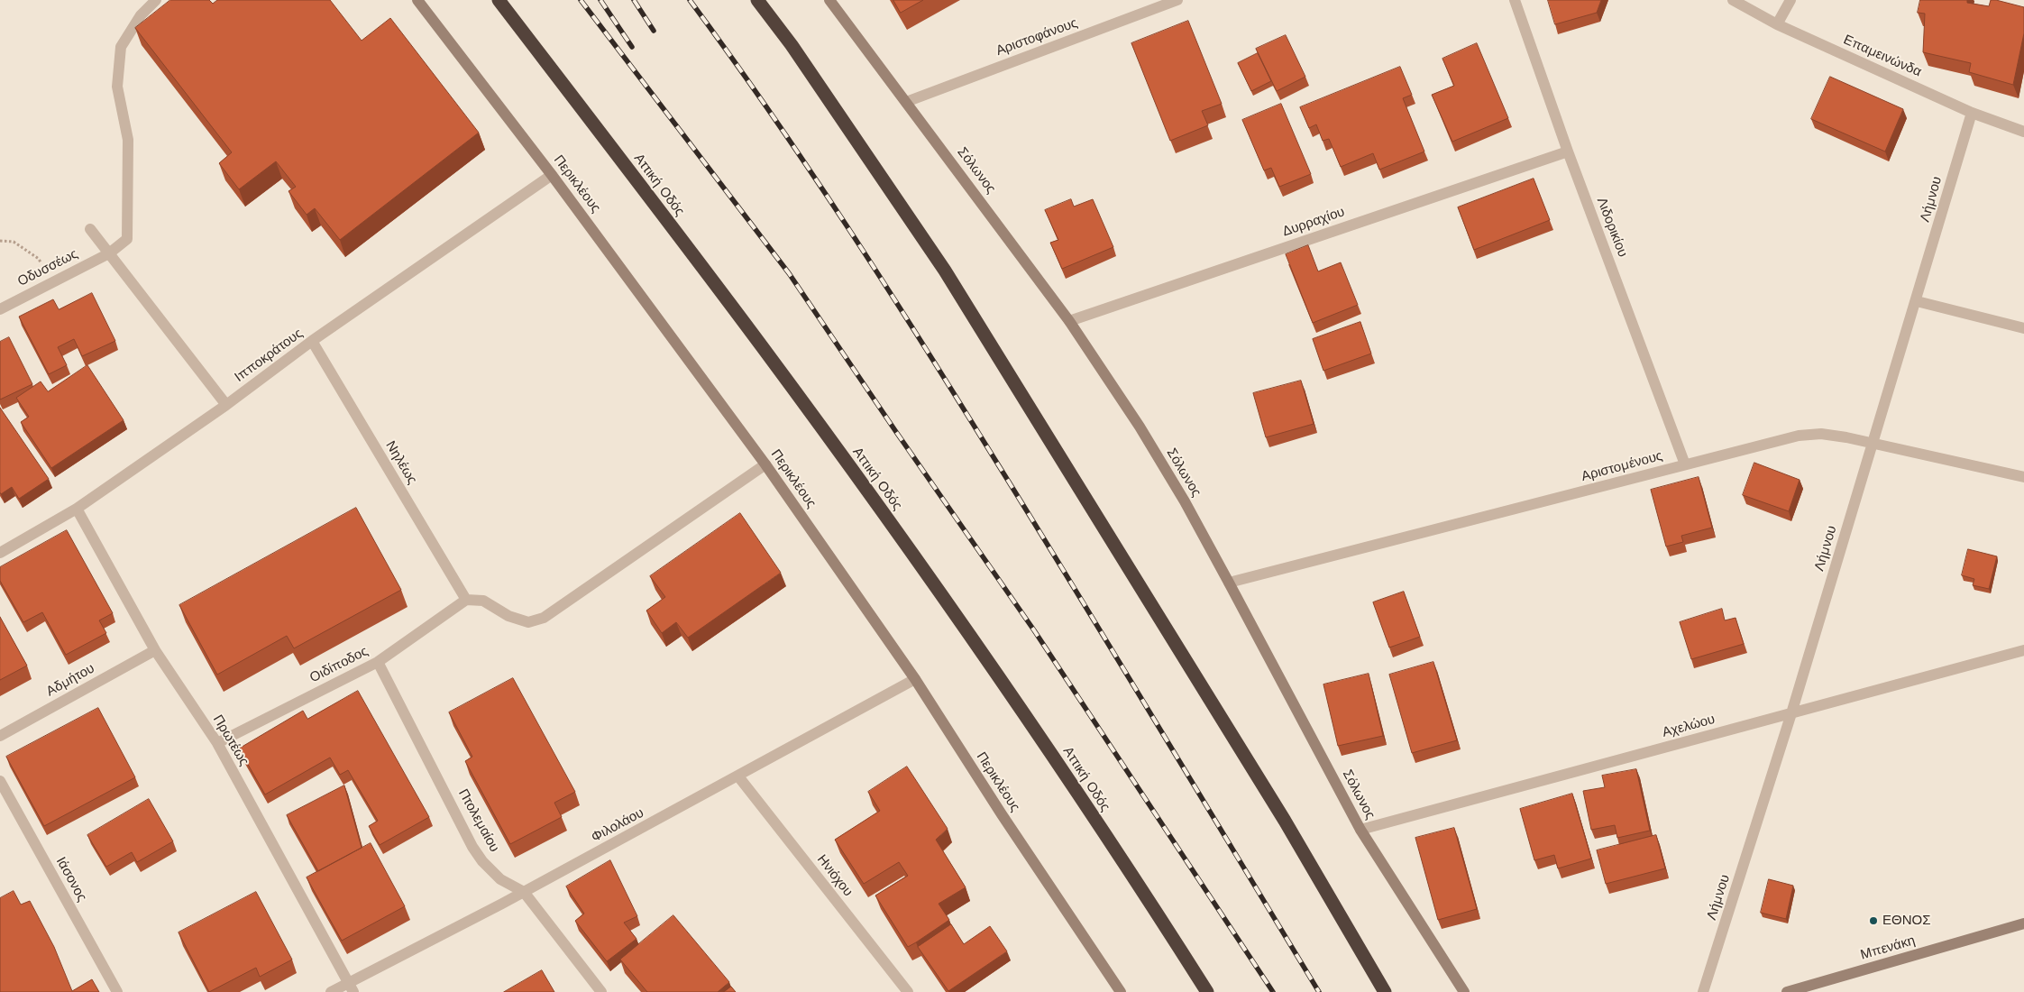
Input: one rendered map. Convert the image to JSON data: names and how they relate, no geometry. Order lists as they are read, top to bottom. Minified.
{"streets":{"highway":["Αττική Οδός"],"street":["Αριστοφάνους","Επαμεινώνδα","Σόλωνος","Περικλέους","Λήμνου","Δυρραχίου","Λιδορικίου","Οδυσσέως","Ιπποκράτους","Νηλέως","Αριστομένους","Οιδίποδος","Αδμήτου","Αχελώου","Πρωτέως","Πτολεμαίου","Φιλολάου","Ηνιόχου","Ιάσονος","Μπενάκη"]},"crossings":[["Αριστοφάνους","Σόλωνος"],["Επαμεινώνδα","Λήμνου"],["Σόλωνος","Δυρραχίου"],["Σόλωνος","Αριστομένους"],["Σόλωνος","Αχελώου"],["Περικλέους","Ιπποκράτους"],["Περικλέους","Φιλολάου"],["Λήμνου","Αριστομένους"],["Λήμνου","Αχελώου"],["Δυρραχίου","Λιδορικίου"],["Λιδορικίου","Αριστομένους"],["Ιπποκράτους","Νηλέως"],["Ιπποκράτους","Πρωτέως"],["Νηλέως","Οιδίποδος"],["Οιδίποδος","Πρωτέως"],["Οιδίποδος","Πτολεμαίου"],["Αδμήτου","Πρωτέως"],["Πρωτέως","Φιλολάου"],["Πτολεμαίου","Φιλολάου"],["Φιλολάου","Ηνιόχου"]],"places":["ΕΘΝΟΣ"]}
